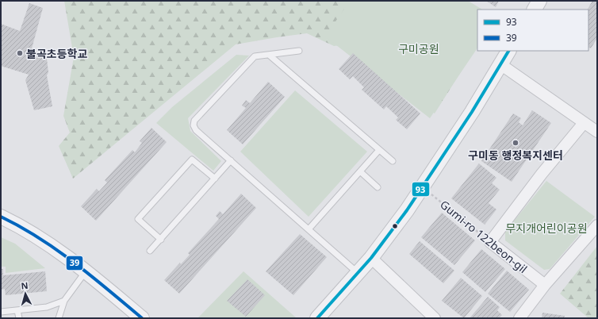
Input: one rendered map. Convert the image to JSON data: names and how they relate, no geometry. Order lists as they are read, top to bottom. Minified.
{"streets":{"street":["Gumi-ro 122beon-gil"]},"parks":["구미공원","무지개어린이공원"],"places":["불곡초등학교","구미동 행정복지센터"],"lines":["transit line 93","transit line 39"],"legend":["93","39"],"north":"top"}
